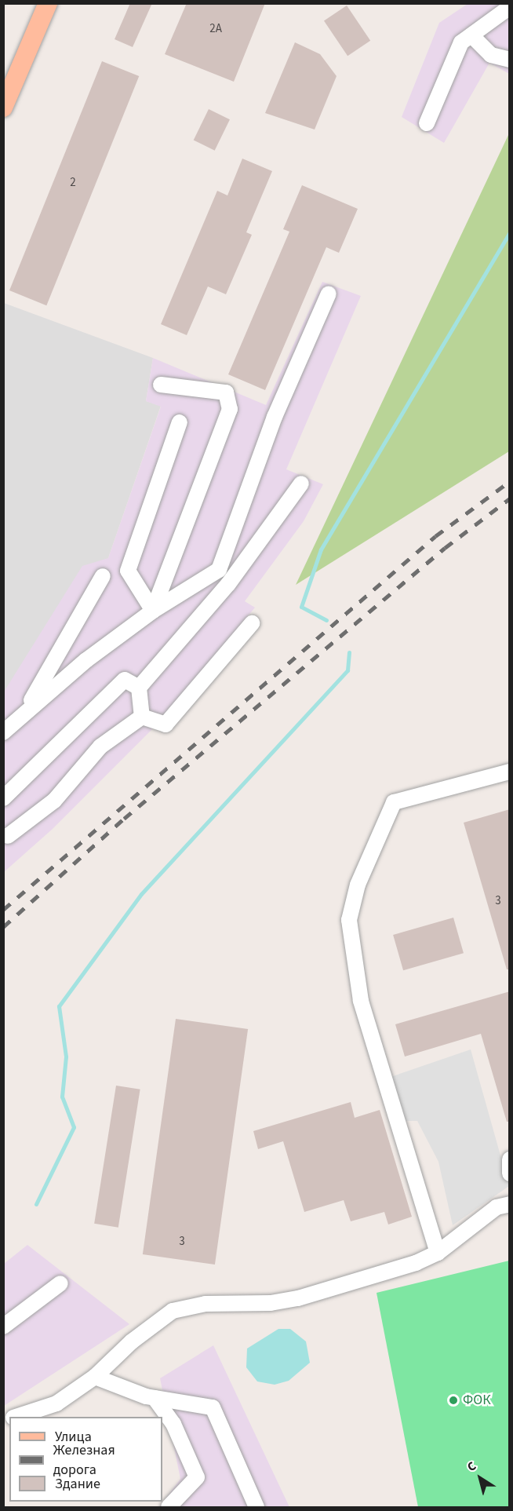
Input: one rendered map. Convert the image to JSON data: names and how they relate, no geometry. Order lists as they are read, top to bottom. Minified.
{"places":["ФОК"],"house_numbers":["2А","2","3","3"],"legend":["Улица","Железная дорога","Здание"],"north":"top left"}
